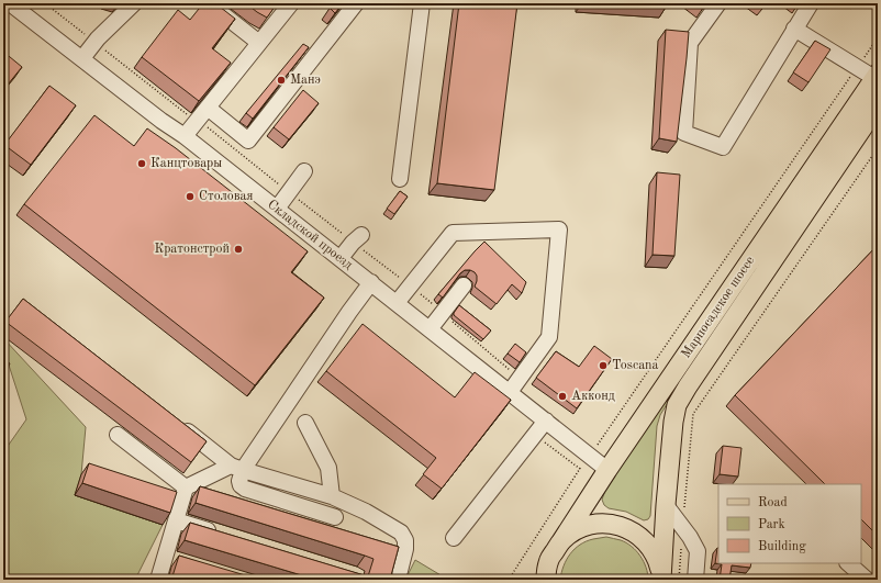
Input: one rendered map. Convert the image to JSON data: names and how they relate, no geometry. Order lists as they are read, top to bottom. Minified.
{"streets":{"main road":["Марпосадское шоссе"],"street":["Складской проезд"]},"crossings":[["Складской проезд","Марпосадское шоссе"]],"places":["Манэ","Канцтовары","Столовая","Кратонстрой","Toscana","Акконд"],"legend":["Road","Park","Building"]}
